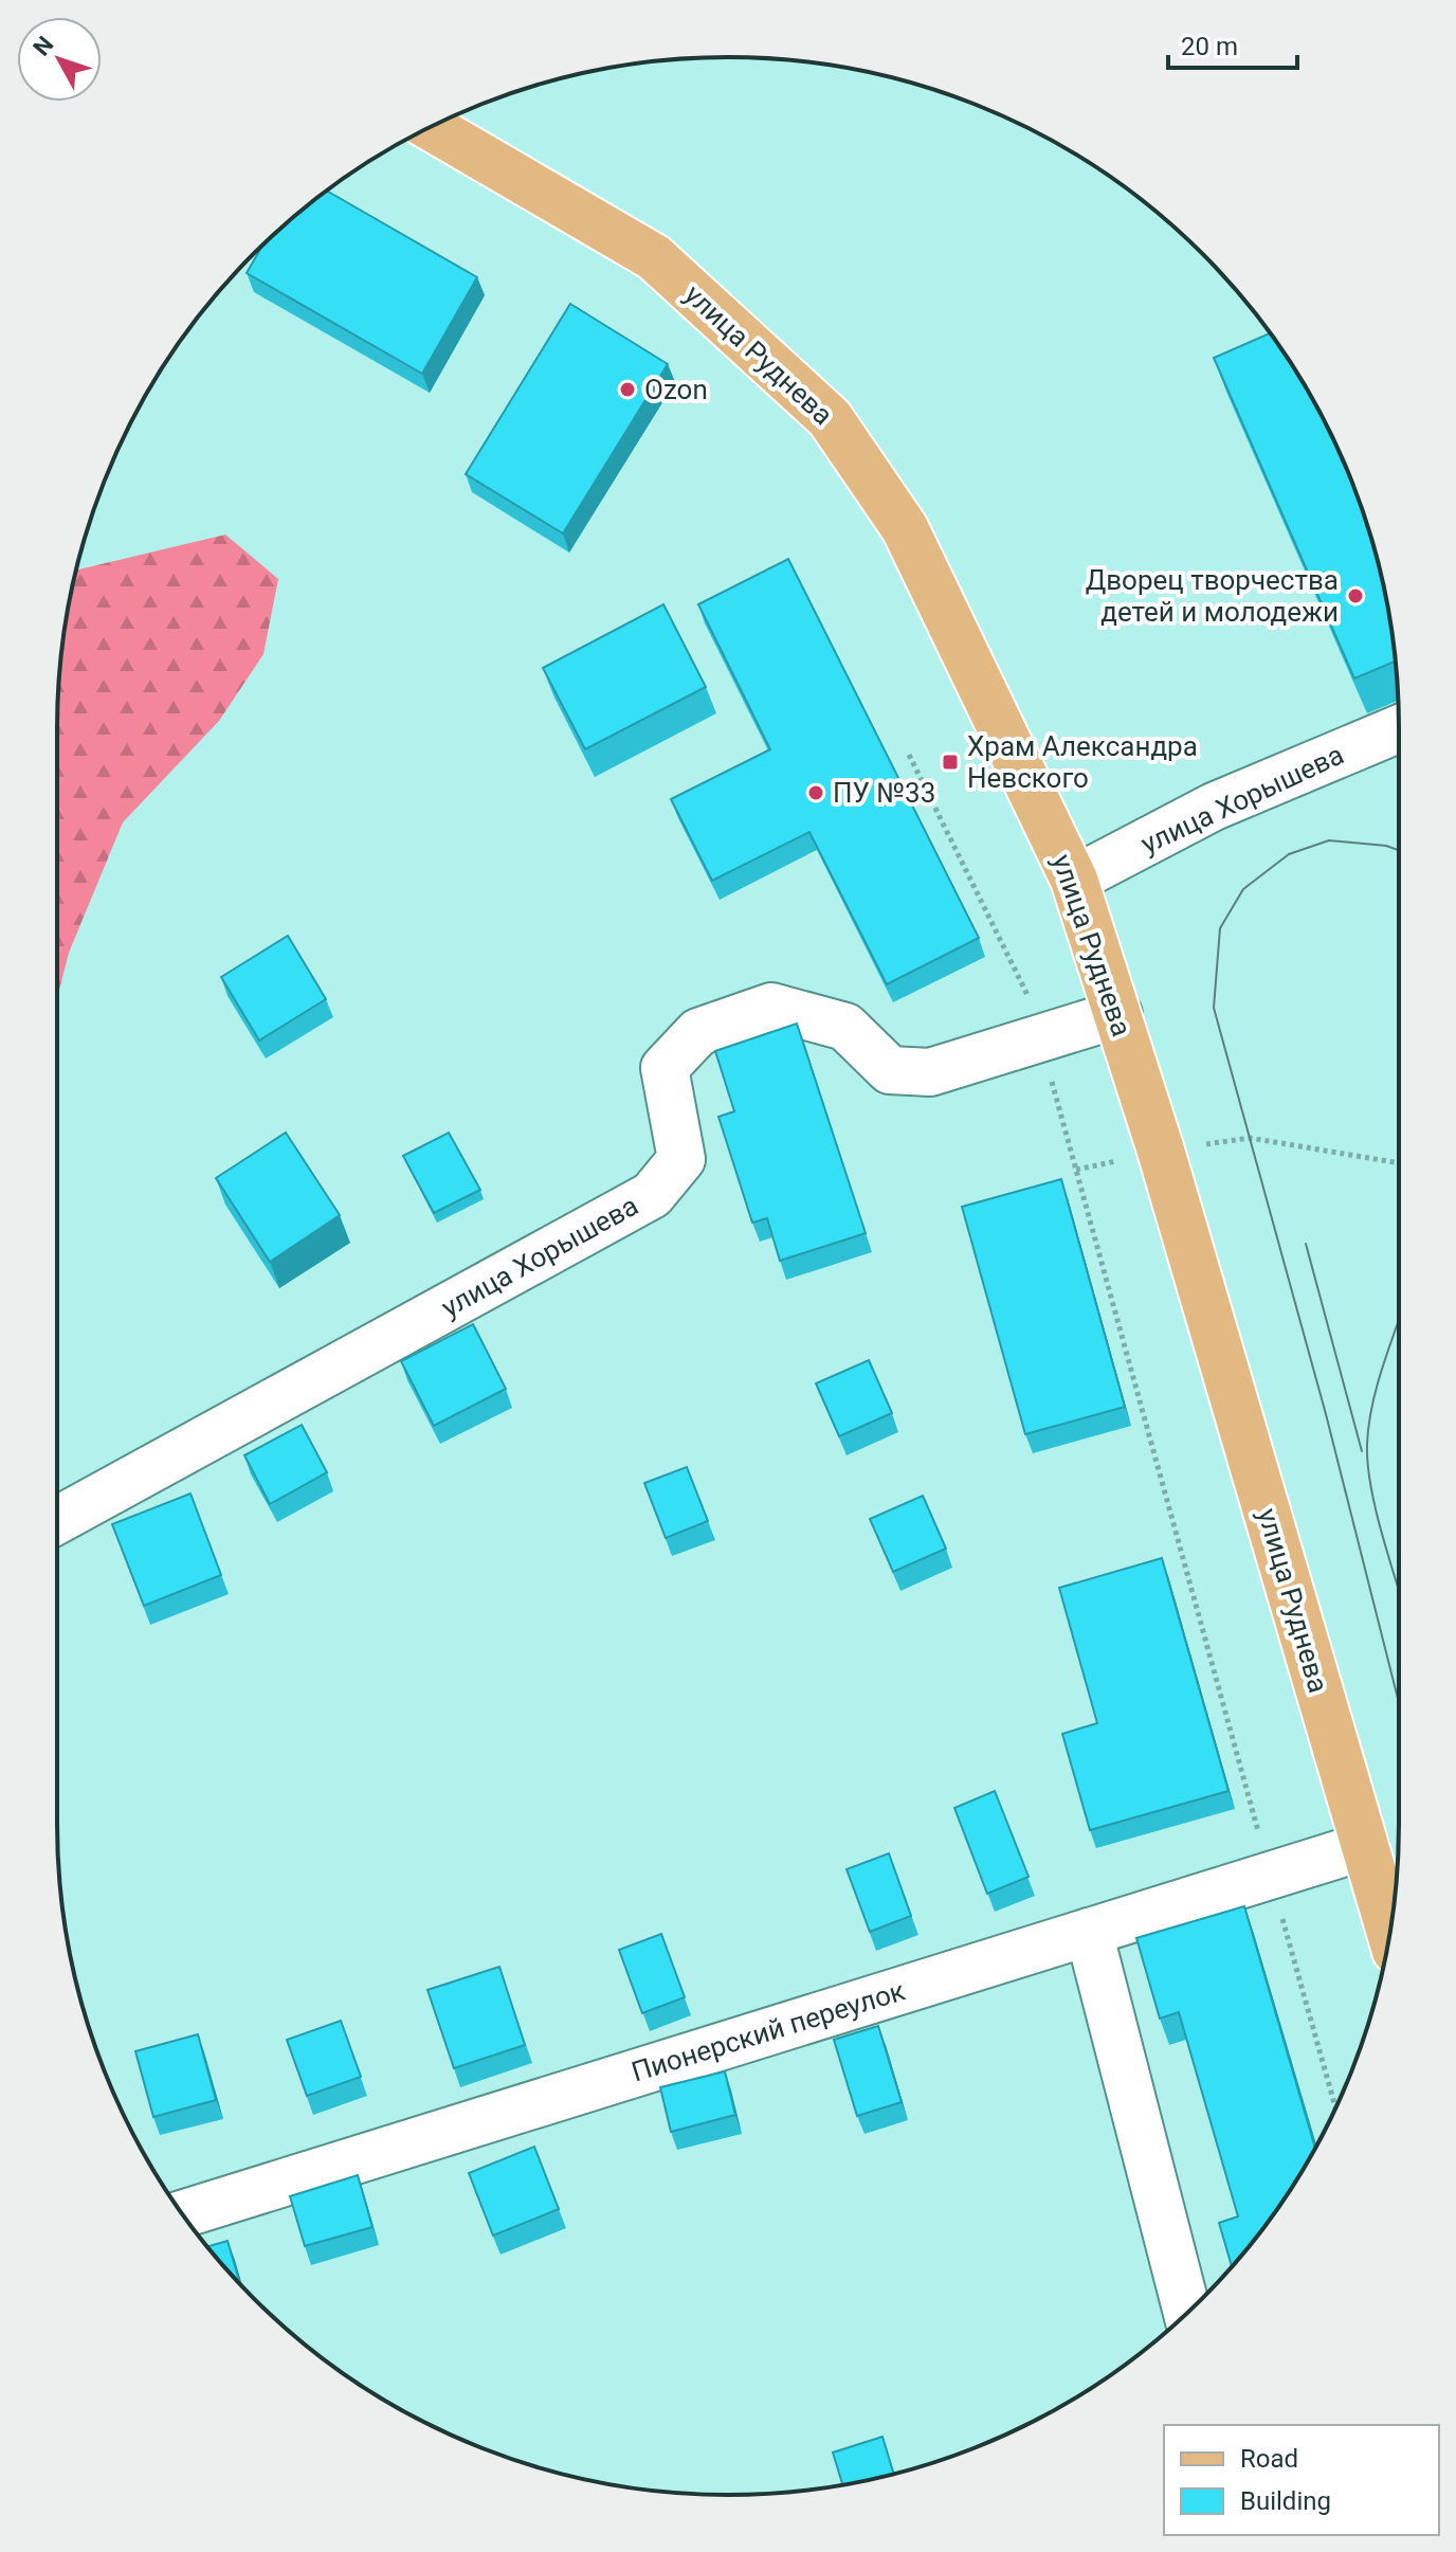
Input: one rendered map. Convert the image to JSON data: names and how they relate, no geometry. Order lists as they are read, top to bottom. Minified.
{"streets":{"main road":["улица Руднева"],"street":["улица Хорышева","Пионерский переулок"]},"crossings":[["улица Руднева","улица Хорышева"],["улица Руднева","Пионерский переулок"]],"places":{"other":["Ozon","Дворец творчества детей и молодежи","ПУ №33"],"transit":["Храм Александра Невского"]},"legend":["Road","Building"],"scale_bar":"20 m","north":"top left"}
